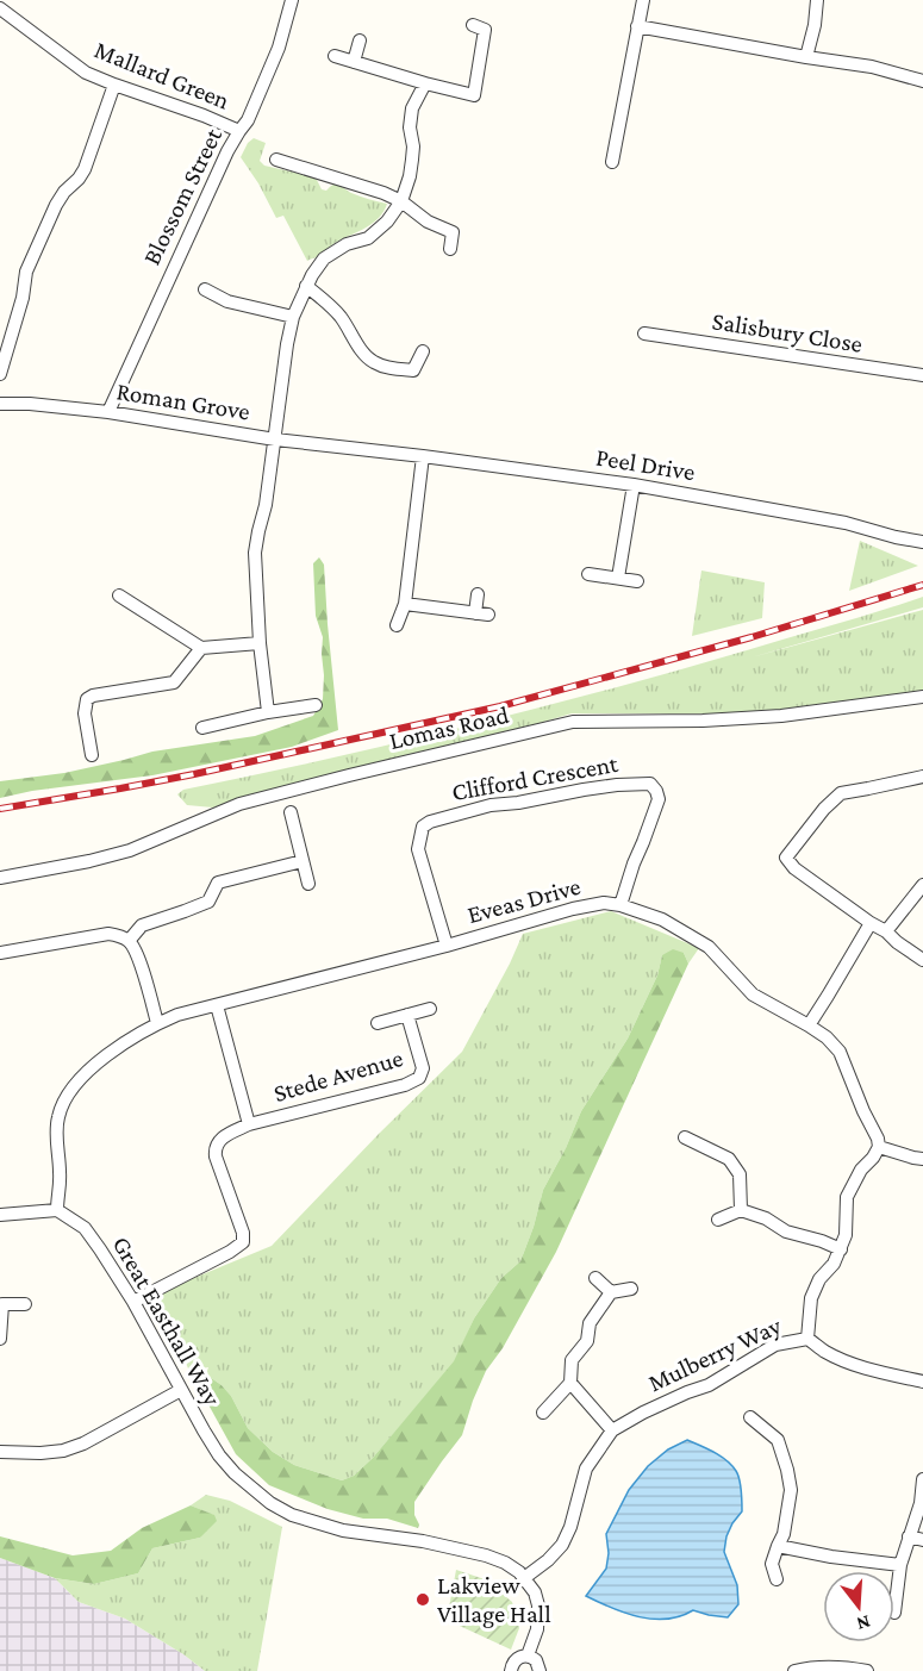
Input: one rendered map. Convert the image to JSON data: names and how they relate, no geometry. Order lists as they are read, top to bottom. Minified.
{"streets":{"street":["Mallard Green","Blossom Street","Salisbury Close","Roman Grove","Peel Drive","Lomas Road","Clifford Crescent","Eveas Drive","Stede Avenue","Great Easthall Way","Mulberry Way"]},"crossings":[["Mallard Green","Blossom Street"],["Blossom Street","Roman Grove"],["Roman Grove","Peel Drive"],["Clifford Crescent","Eveas Drive"],["Eveas Drive","Stede Avenue"],["Eveas Drive","Mulberry Way"],["Stede Avenue","Great Easthall Way"],["Great Easthall Way","Mulberry Way"]],"places":["Lakview Village Hall"],"north":"bottom"}
